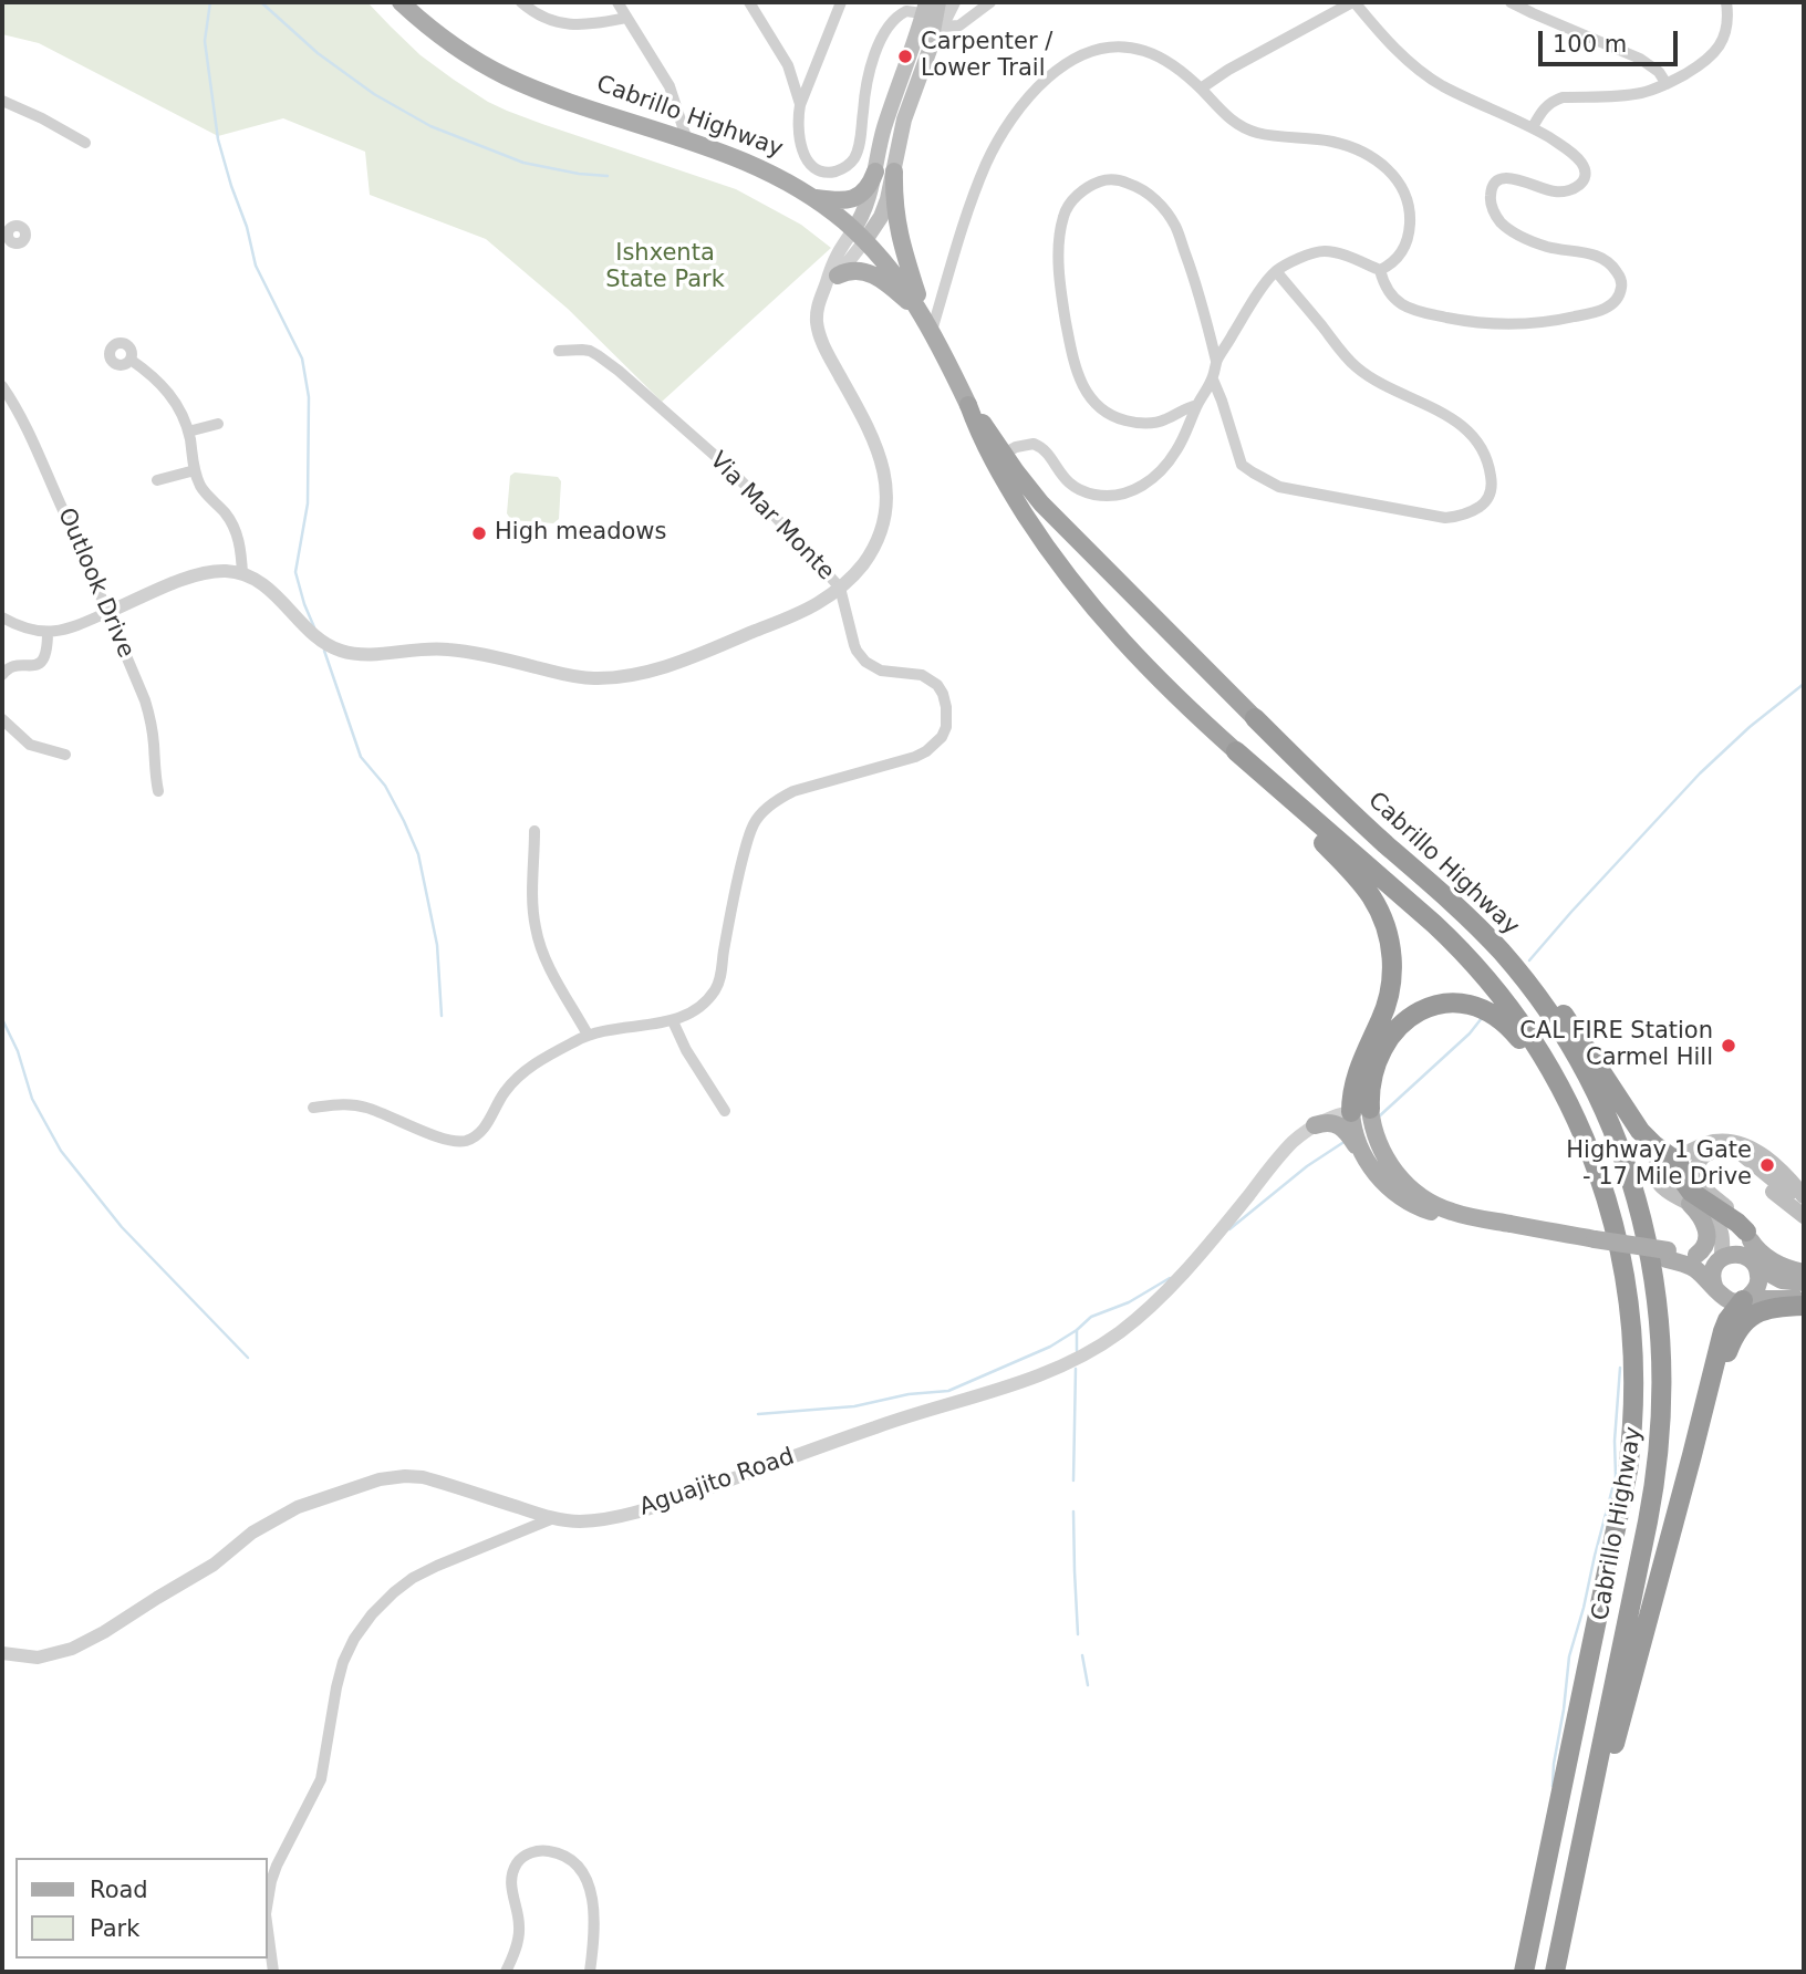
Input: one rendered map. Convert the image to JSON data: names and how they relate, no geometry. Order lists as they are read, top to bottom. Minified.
{"streets":{"highway":["Cabrillo Highway"],"street":["Via Mar Monte","Outlook Drive","Aguajito Road"]},"parks":["Ishxenta State Park"],"places":["Carpenter / Lower Trail","High meadows","CAL FIRE Station Carmel Hill","Highway 1 Gate - 17 Mile Drive"],"legend":["Road","Park"],"scale_bar":"100 m"}
